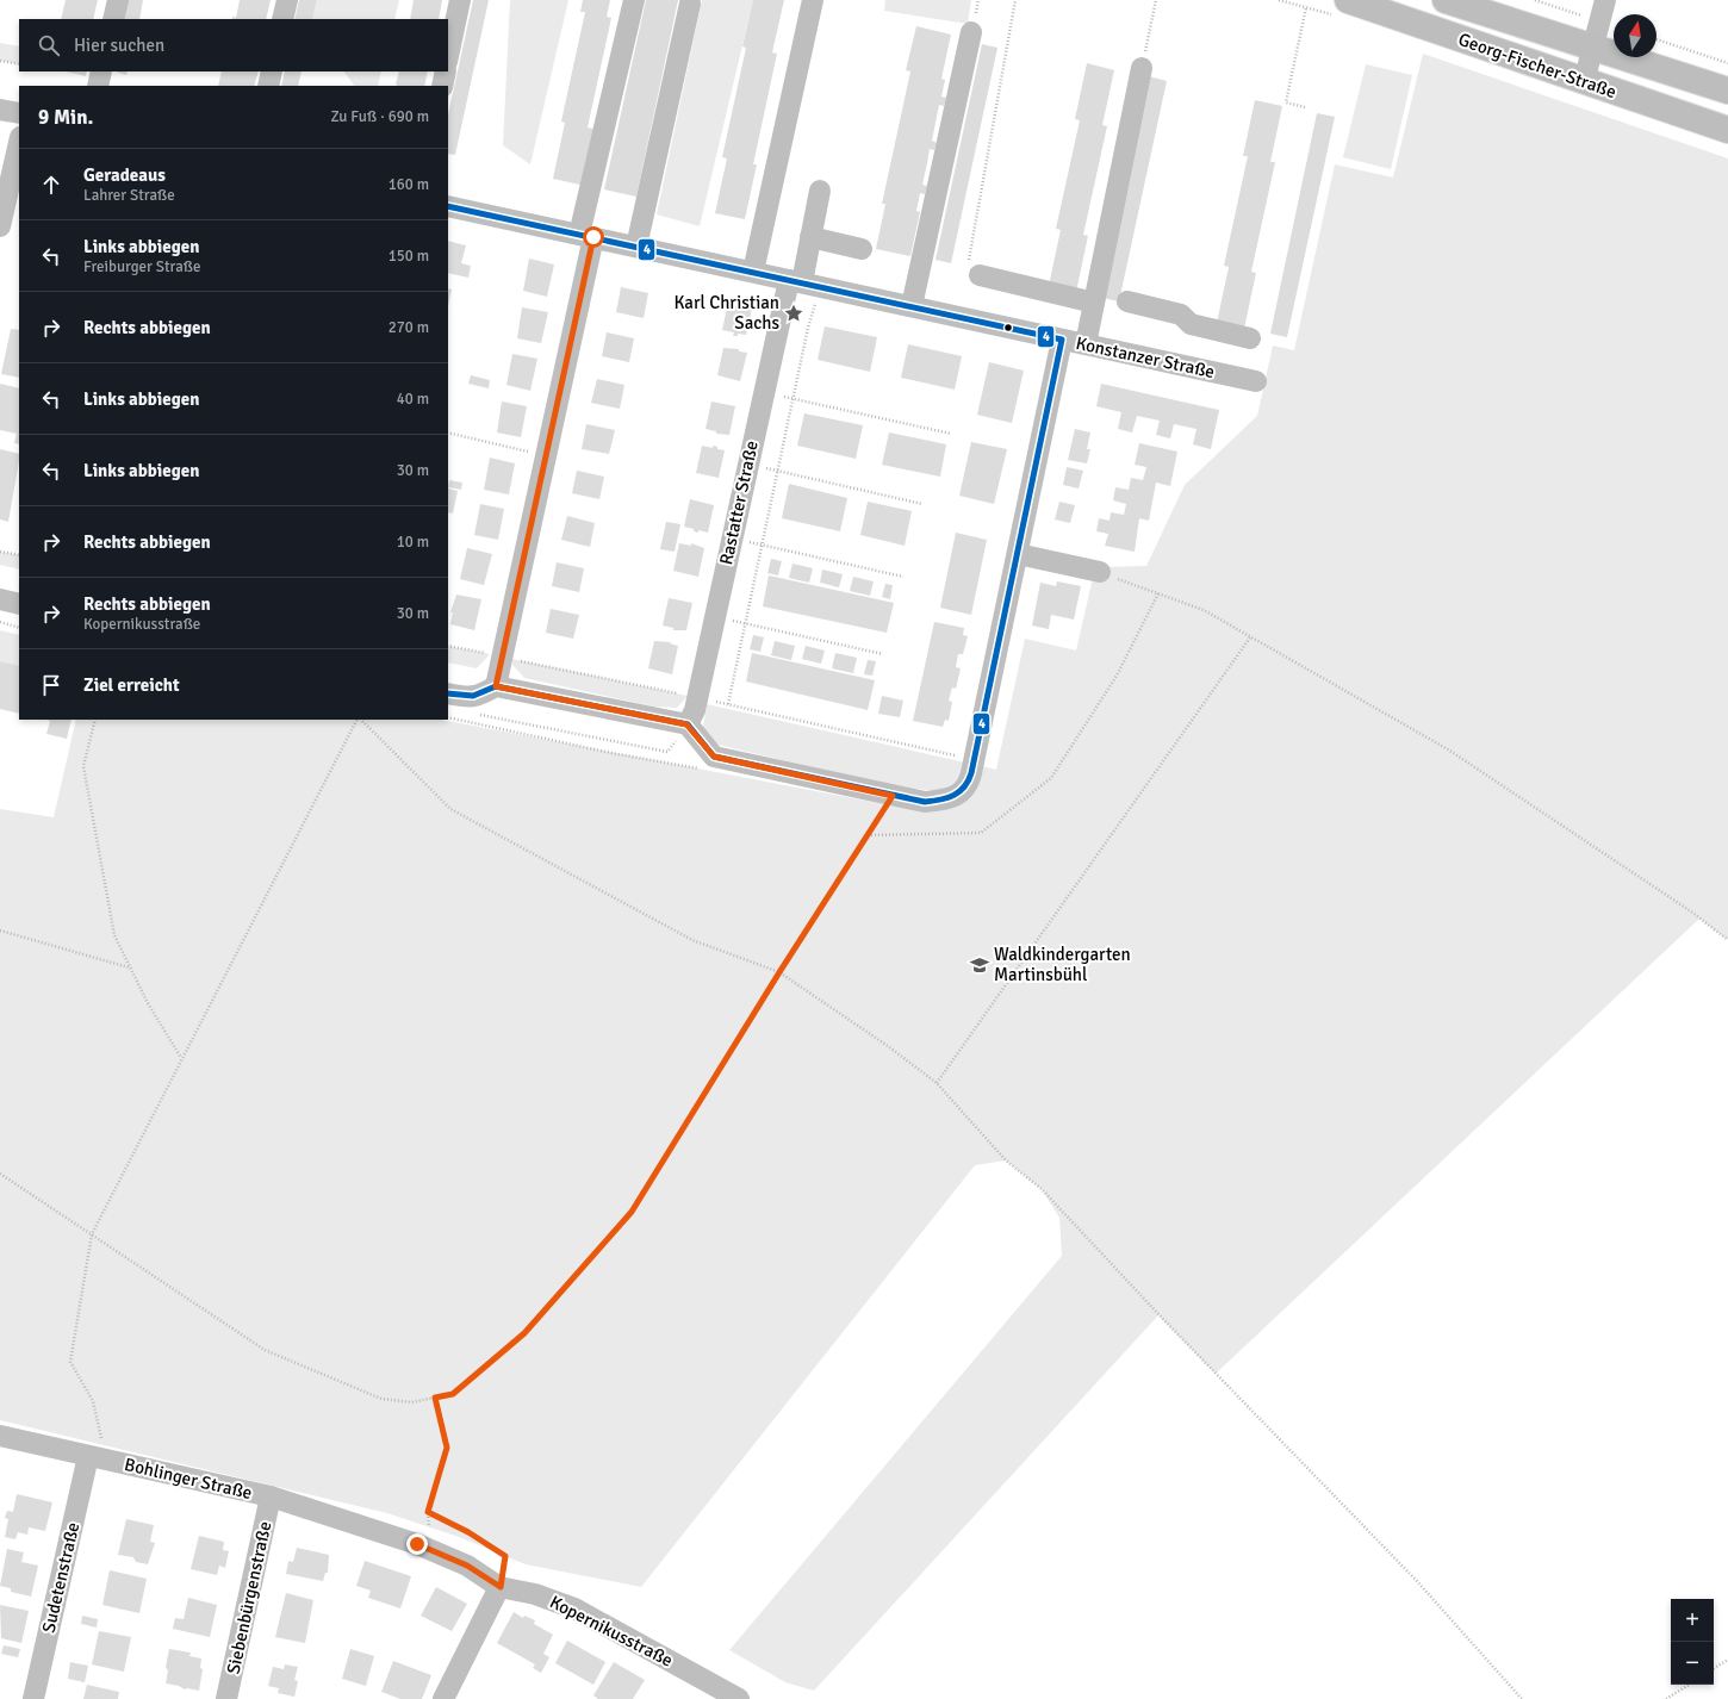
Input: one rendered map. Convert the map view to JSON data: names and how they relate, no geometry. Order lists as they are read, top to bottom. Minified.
{"streets":{"main road":["Georg-Fischer-Straße"],"street":["Konstanzer Straße","Rastatter Straße","Bohlinger Straße","Sudetenstraße","Siebenbürgenstraße","Kopernikusstraße"]},"crossings":[["Konstanzer Straße","Rastatter Straße"],["Bohlinger Straße","Sudetenstraße"],["Bohlinger Straße","Siebenbürgenstraße"],["Bohlinger Straße","Kopernikusstraße"]],"places":{"place":["Karl Christian Sachs"],"school or university":["Waldkindergarten Martinsbühl"]},"lines":["transit line 4"],"north":"top","page":{"search":"Hier suchen","heading":["9 Min.","Zu Fuß · 690 m"],"list":[["Geradeaus","Lahrer Straße","160 m"],["Links abbiegen","Freiburger Straße","150 m"],["Rechts abbiegen","270 m"],["Links abbiegen","40 m"],["Links abbiegen","30 m"],["Rechts abbiegen","10 m"],["Rechts abbiegen","Kopernikusstraße","30 m"],"Ziel erreicht"],"map_buttons":["+","−"]}}
